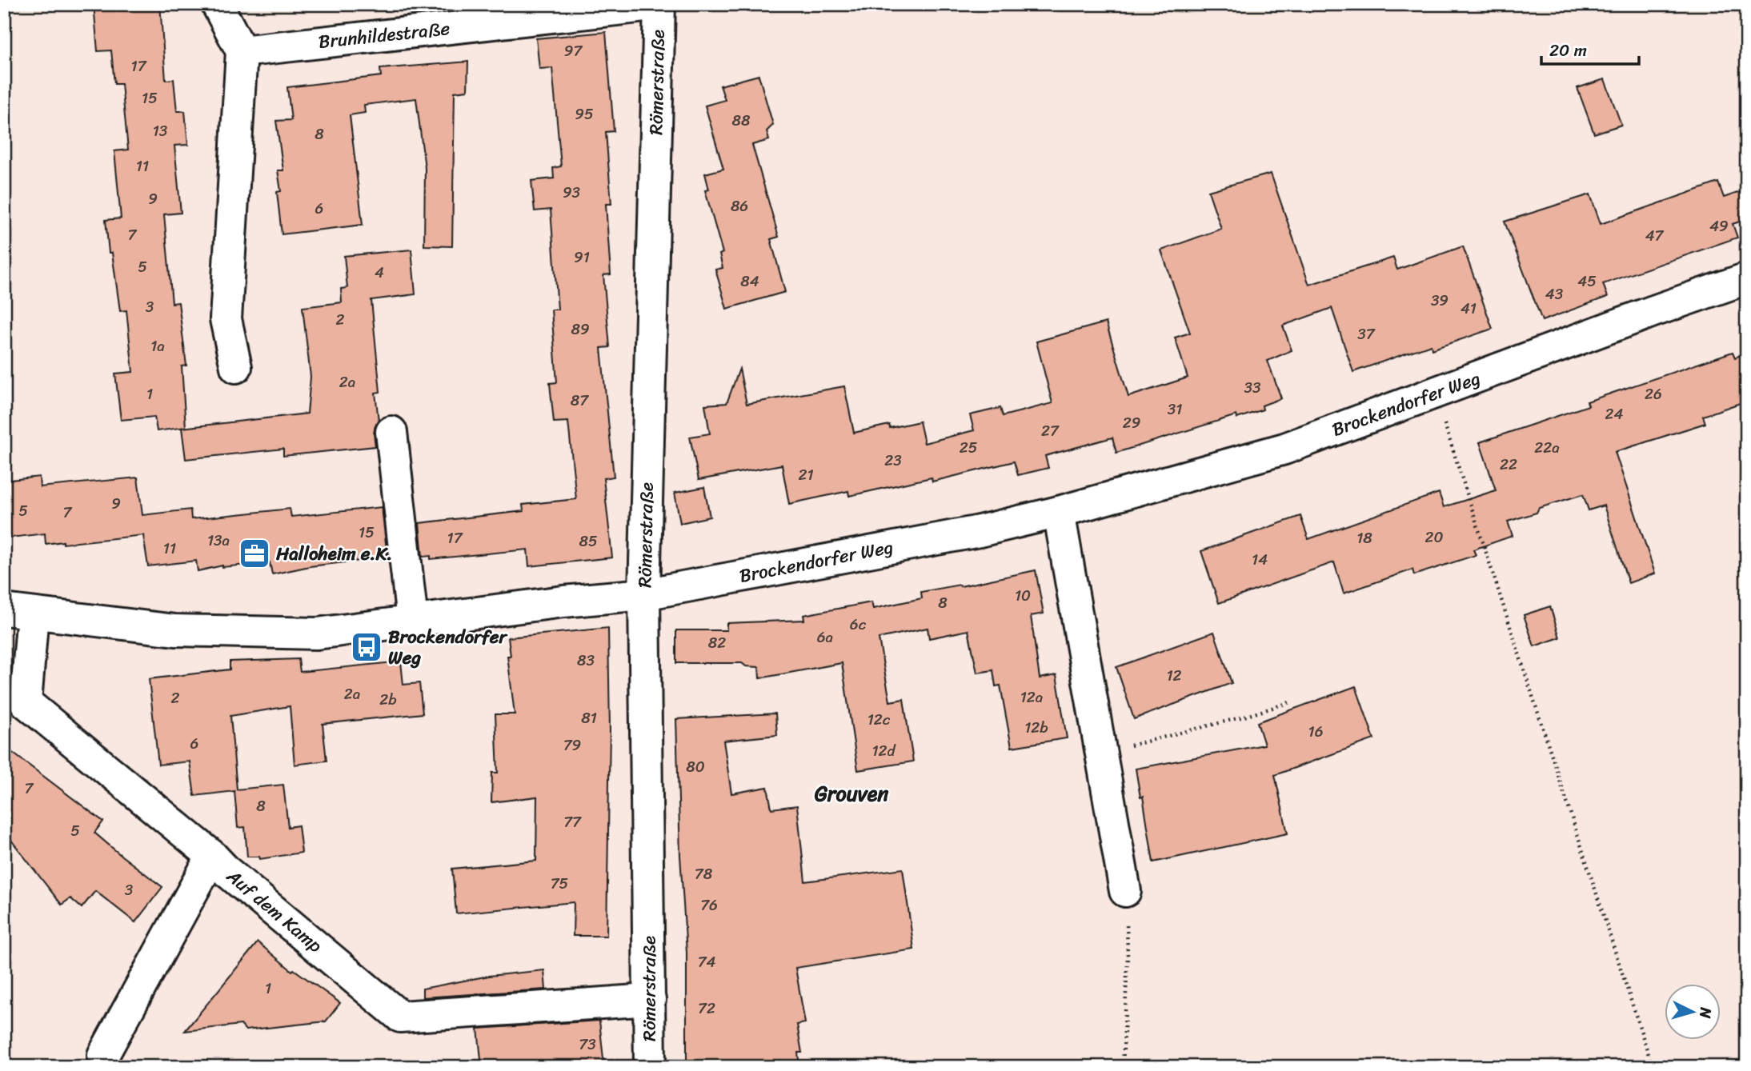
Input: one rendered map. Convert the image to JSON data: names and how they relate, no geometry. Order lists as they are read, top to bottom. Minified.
{"streets":{"street":["Brunhildestraße","Römerstraße","Brockendorfer Weg","Auf dem Kamp"]},"crossings":[["Brunhildestraße","Römerstraße"],["Römerstraße","Brockendorfer Weg"],["Römerstraße","Auf dem Kamp"],["Brockendorfer Weg","Auf dem Kamp"]],"districts":["Grouven"],"places":{"office":["Halloheim e.K."],"bus stop":["Brockendorfer Weg"]},"house_numbers":["97","17","15","95","88","13","8","11","93","9","86","6","49","7","47","91","5","4","84","45","43","39","3","41","2","89","37","1a","2a","33","1","26","87","31","24","29","27","25","22a","23","22","21","9","5","7","15","20","17","18","13a","85","11","14","10","8","6c","6a","82","83","12","2a","12a","2","2b","81","12c","12b","16","6","79","12d","80","7","8","77","5","78","75","3","76","74","1","72","73"],"scale_bar":"20 m","north":"right"}
